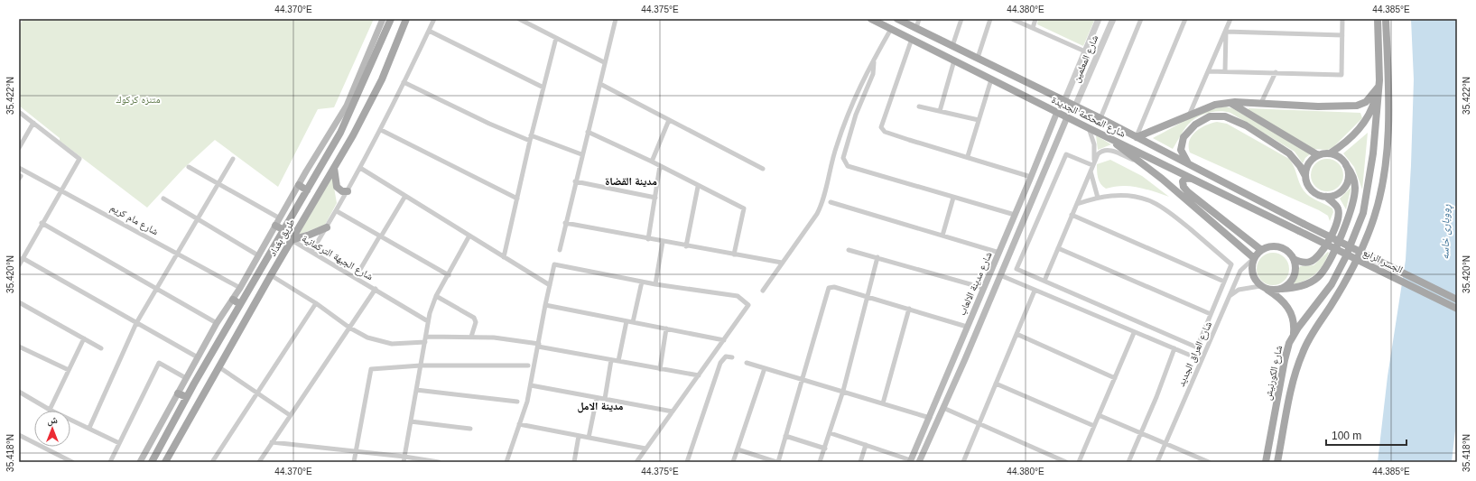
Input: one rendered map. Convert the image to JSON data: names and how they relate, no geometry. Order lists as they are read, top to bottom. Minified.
{"streets":{"main road":["شارع المحكمة الجديدة","طريق بغداد","الجسر الرابع","شارع مدينة الالعاب","شارع الكورنيش"],"street":["شارع المعلمين","شارع مام كريم","شارع الجبهة التركمانية","شارع العراق الجديد"]},"crossings":[["شارع المعلمين","شارع المحكمة الجديدة"],["شارع المحكمة الجديدة","الجسر الرابع"],["شارع المحكمة الجديدة","شارع مدينة الالعاب"],["طريق بغداد","شارع الجبهة التركمانية"]],"districts":["مدينة القضاة","مدينة الامل"],"water":["ڕووباری خاسە"],"parks":["متنزه كركوك"],"scale_bar":"100 m","north":"top","coordinates":["44.370°E","44.375°E","44.380°E","44.385°E","35.422°N","35.420°N","35.418°N"]}
